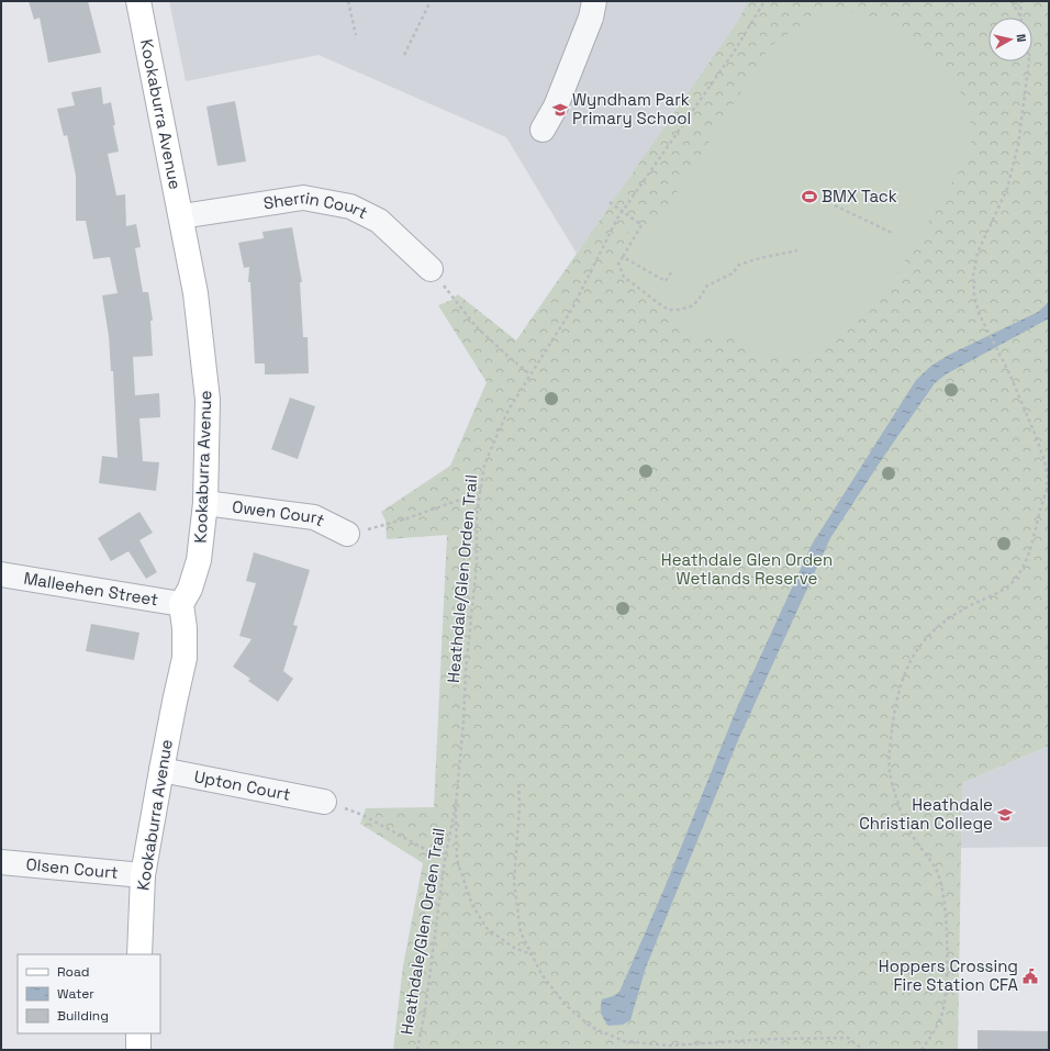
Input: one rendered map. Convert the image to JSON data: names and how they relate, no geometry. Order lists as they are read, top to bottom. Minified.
{"streets":{"street":["Kookaburra Avenue","Sherrin Court","Owen Court","Malleehen Street","Upton Court","Olsen Court"],"path":["Heathdale/Glen Orden Trail"]},"crossings":[["Kookaburra Avenue","Sherrin Court"],["Kookaburra Avenue","Owen Court"],["Kookaburra Avenue","Malleehen Street"],["Kookaburra Avenue","Upton Court"],["Kookaburra Avenue","Olsen Court"]],"parks":["Heathdale Glen Orden Wetlands Reserve"],"places":{"school or university":["Wyndham Park Primary School","Heathdale Christian College"],"sports":["BMX Tack"],"public building":["Hoppers Crossing Fire Station CFA"]},"legend":["Road","Water","Building"],"north":"right"}
